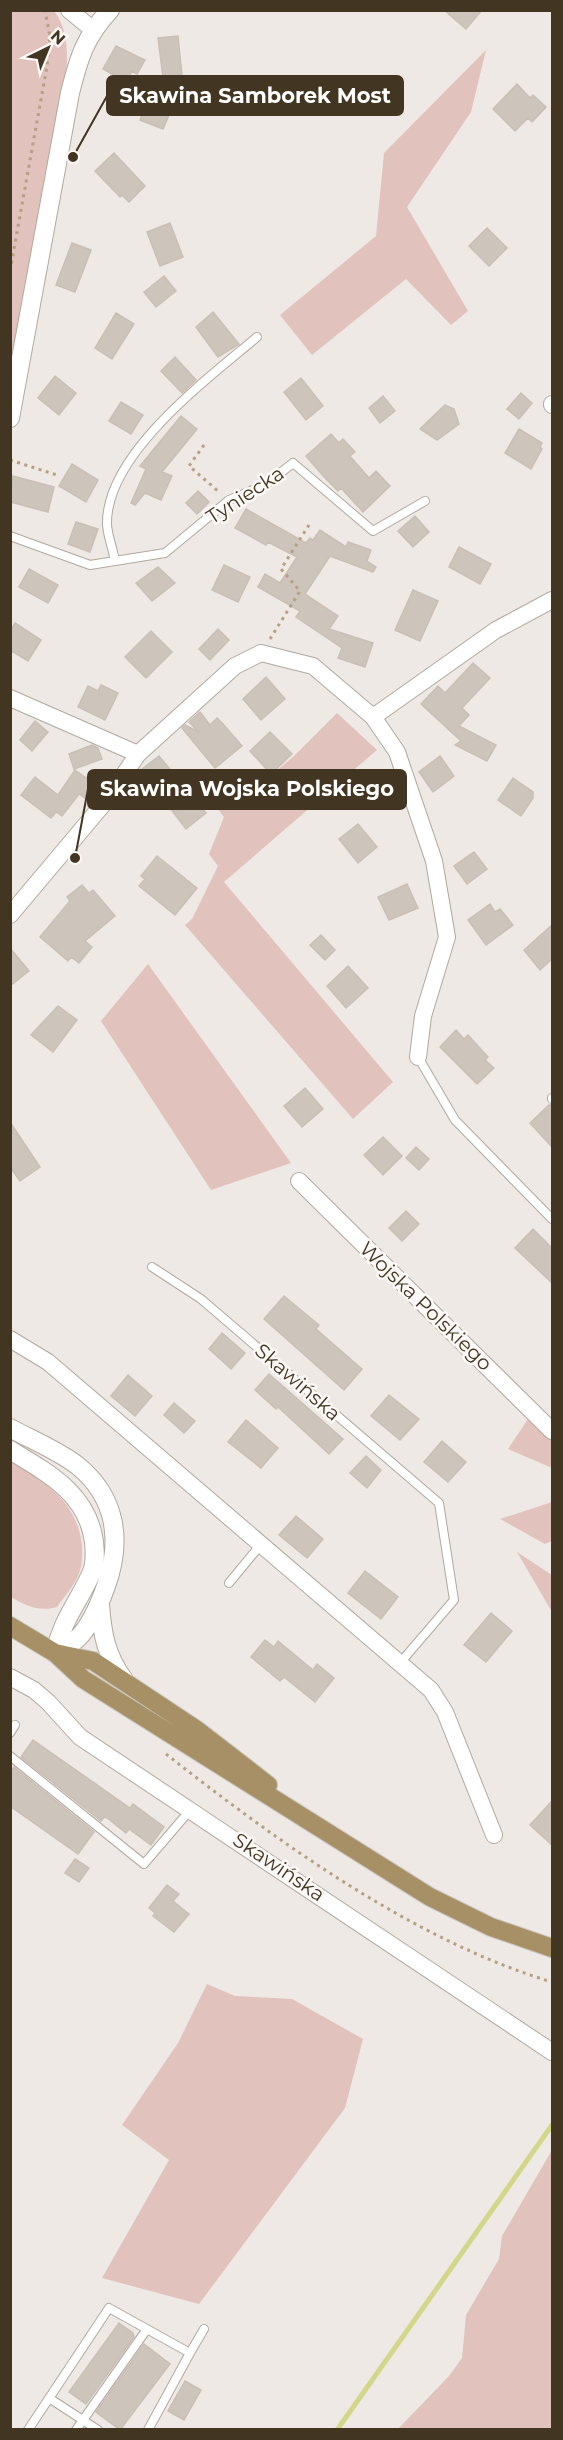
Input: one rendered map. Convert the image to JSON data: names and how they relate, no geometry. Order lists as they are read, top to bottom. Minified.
{"streets":{"street":["Wojska Polskiego","Skawińska"],"lane":["Tyniecka"]},"places":["Skawina Samborek Most","Skawina Wojska Polskiego"],"north":"top right"}
